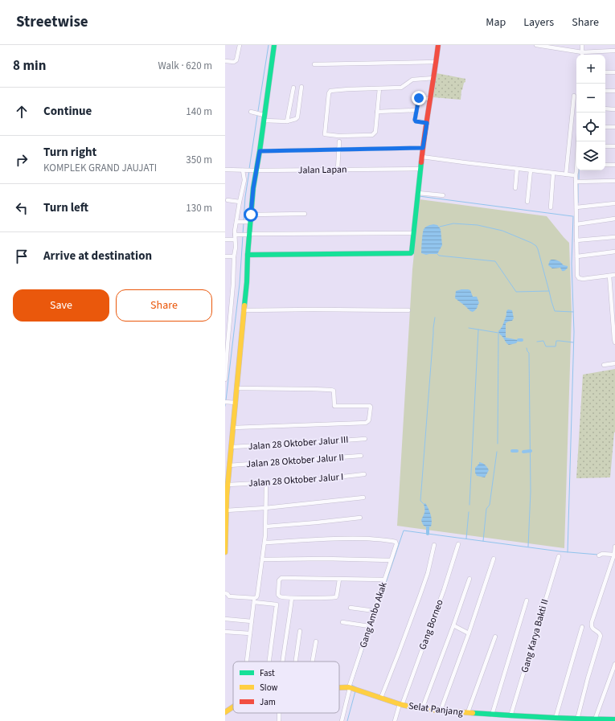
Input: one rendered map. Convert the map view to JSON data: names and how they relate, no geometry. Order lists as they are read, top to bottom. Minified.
{"streets":{"street":["Jalan Lapan","Jalan 28 Oktober Jalur III","Jalan 28 Oktober Jalur II","Jalan 28 Oktober Jalur I","Gang Ambo Akak","Gang Borneo","Gang Karya Bakti II","Selat Panjang"]},"crossings":[["Gang Ambo Akak","Selat Panjang"],["Gang Borneo","Selat Panjang"],["Gang Karya Bakti II","Selat Panjang"]],"legend":["Fast","Slow","Jam"],"page":{"header":"Streetwise","nav":["Map","Layers","Share"],"heading":["8 min","Walk · 620 m"],"map_buttons":["+","−"],"list":[["Continue","140 m"],["Turn right","KOMPLEK GRAND JAUJATI","350 m"],["Turn left","130 m"],"Arrive at destination"],"buttons":["Save","Share"]}}
